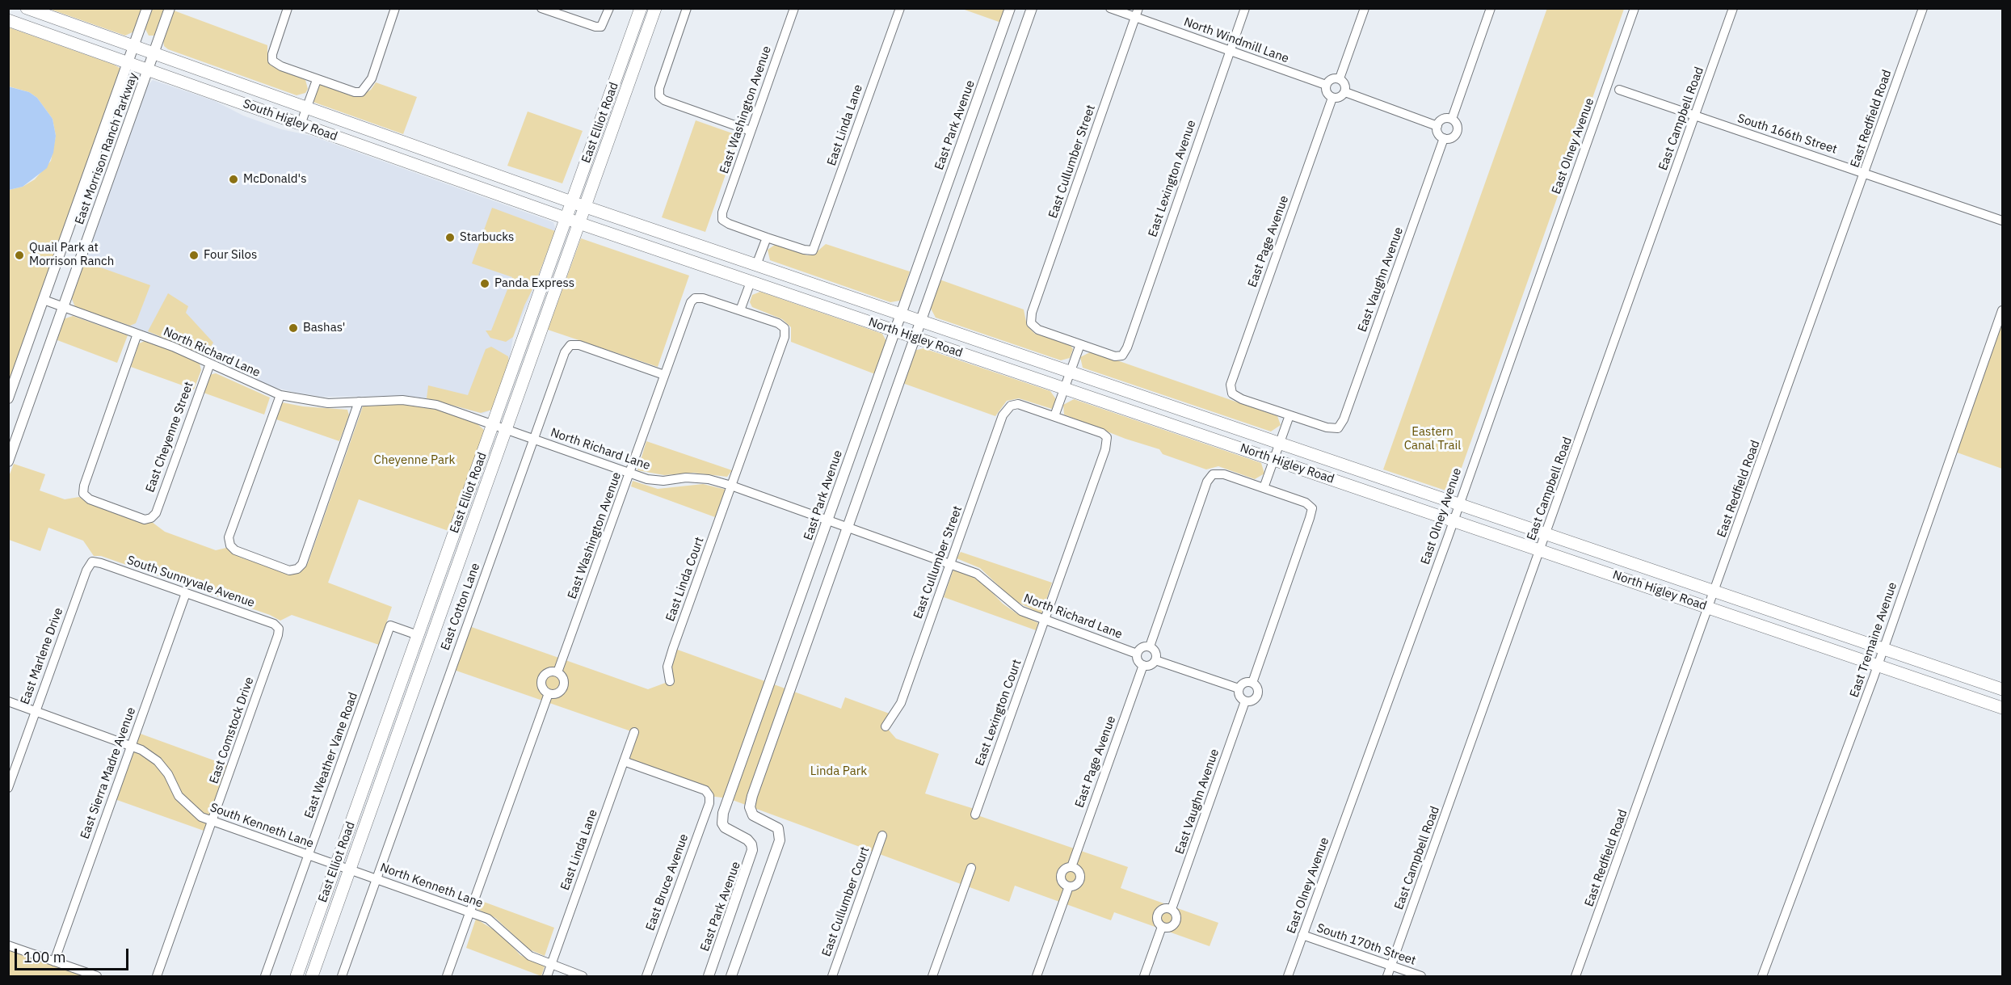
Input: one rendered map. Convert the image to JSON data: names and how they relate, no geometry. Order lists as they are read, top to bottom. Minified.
{"streets":{"main road":["South Higley Road","East Elliot Road","North Higley Road"],"street":["North Windmill Lane","East Washington Avenue","East Campbell Road","East Redfield Road","East Linda Lane","East Park Avenue","South 166th Street","East Olney Avenue","East Morrison Ranch Parkway","East Cullumber Street","East Lexington Avenue","East Page Avenue","East Vaughn Avenue","North Richard Lane","East Cheyenne Street","East Linda Court","South Sunnyvale Avenue","East Cotton Lane","East Tremaine Avenue","East Marlene Drive","East Lexington Court","East Comstock Drive","East Weather Vane Road","East Sierra Madre Avenue","South Kenneth Lane","East Bruce Avenue","North Kenneth Lane","East Cullumber Court","South 170th Street"]},"crossings":[["North Windmill Lane","East Cullumber Street"],["North Windmill Lane","East Lexington Avenue"],["North Windmill Lane","East Page Avenue"],["East Washington Avenue","East Linda Lane"],["East Washington Avenue","North Richard Lane"],["East Washington Avenue","East Cotton Lane"],["East Washington Avenue","North Kenneth Lane"],["East Campbell Road","South 166th Street"],["East Campbell Road","North Higley Road"],["East Campbell Road","South 170th Street"],["East Redfield Road","South 166th Street"],["East Redfield Road","North Higley Road"],["South Higley Road","East Elliot Road"],["South Higley Road","East Morrison Ranch Parkway"],["South Higley Road","North Higley Road"],["East Elliot Road","North Higley Road"],["East Elliot Road","North Richard Lane"],["East Elliot Road","East Weather Vane Road"],["East Elliot Road","South Kenneth Lane"],["East Elliot Road","North Kenneth Lane"],["East Linda Lane","East Bruce Avenue"],["East Linda Lane","North Kenneth Lane"],["East Park Avenue","North Higley Road"],["East Park Avenue","North Richard Lane"],["East Olney Avenue","North Higley Road"],["East Olney Avenue","South 170th Street"],["East Morrison Ranch Parkway","North Richard Lane"],["East Cullumber Street","East Lexington Avenue"],["East Cullumber Street","North Richard Lane"],["East Page Avenue","East Vaughn Avenue"],["East Page Avenue","North Richard Lane"],["North Higley Road","East Tremaine Avenue"],["North Richard Lane","East Cheyenne Street"],["North Richard Lane","East Linda Court"],["North Richard Lane","East Cotton Lane"],["North Richard Lane","East Lexington Court"],["South Sunnyvale Avenue","East Marlene Drive"],["South Sunnyvale Avenue","East Comstock Drive"],["South Sunnyvale Avenue","East Sierra Madre Avenue"],["East Cotton Lane","North Kenneth Lane"],["East Marlene Drive","South Kenneth Lane"],["East Comstock Drive","South Kenneth Lane"],["East Weather Vane Road","South Kenneth Lane"],["East Sierra Madre Avenue","South Kenneth Lane"],["South Kenneth Lane","North Kenneth Lane"]],"parks":["Eastern Canal Trail","Cheyenne Park","Linda Park"],"places":["McDonald's","Starbucks","Quail Park at Morrison Ranch","Four Silos","Panda Express","Bashas'"],"scale_bar":"100 m"}
